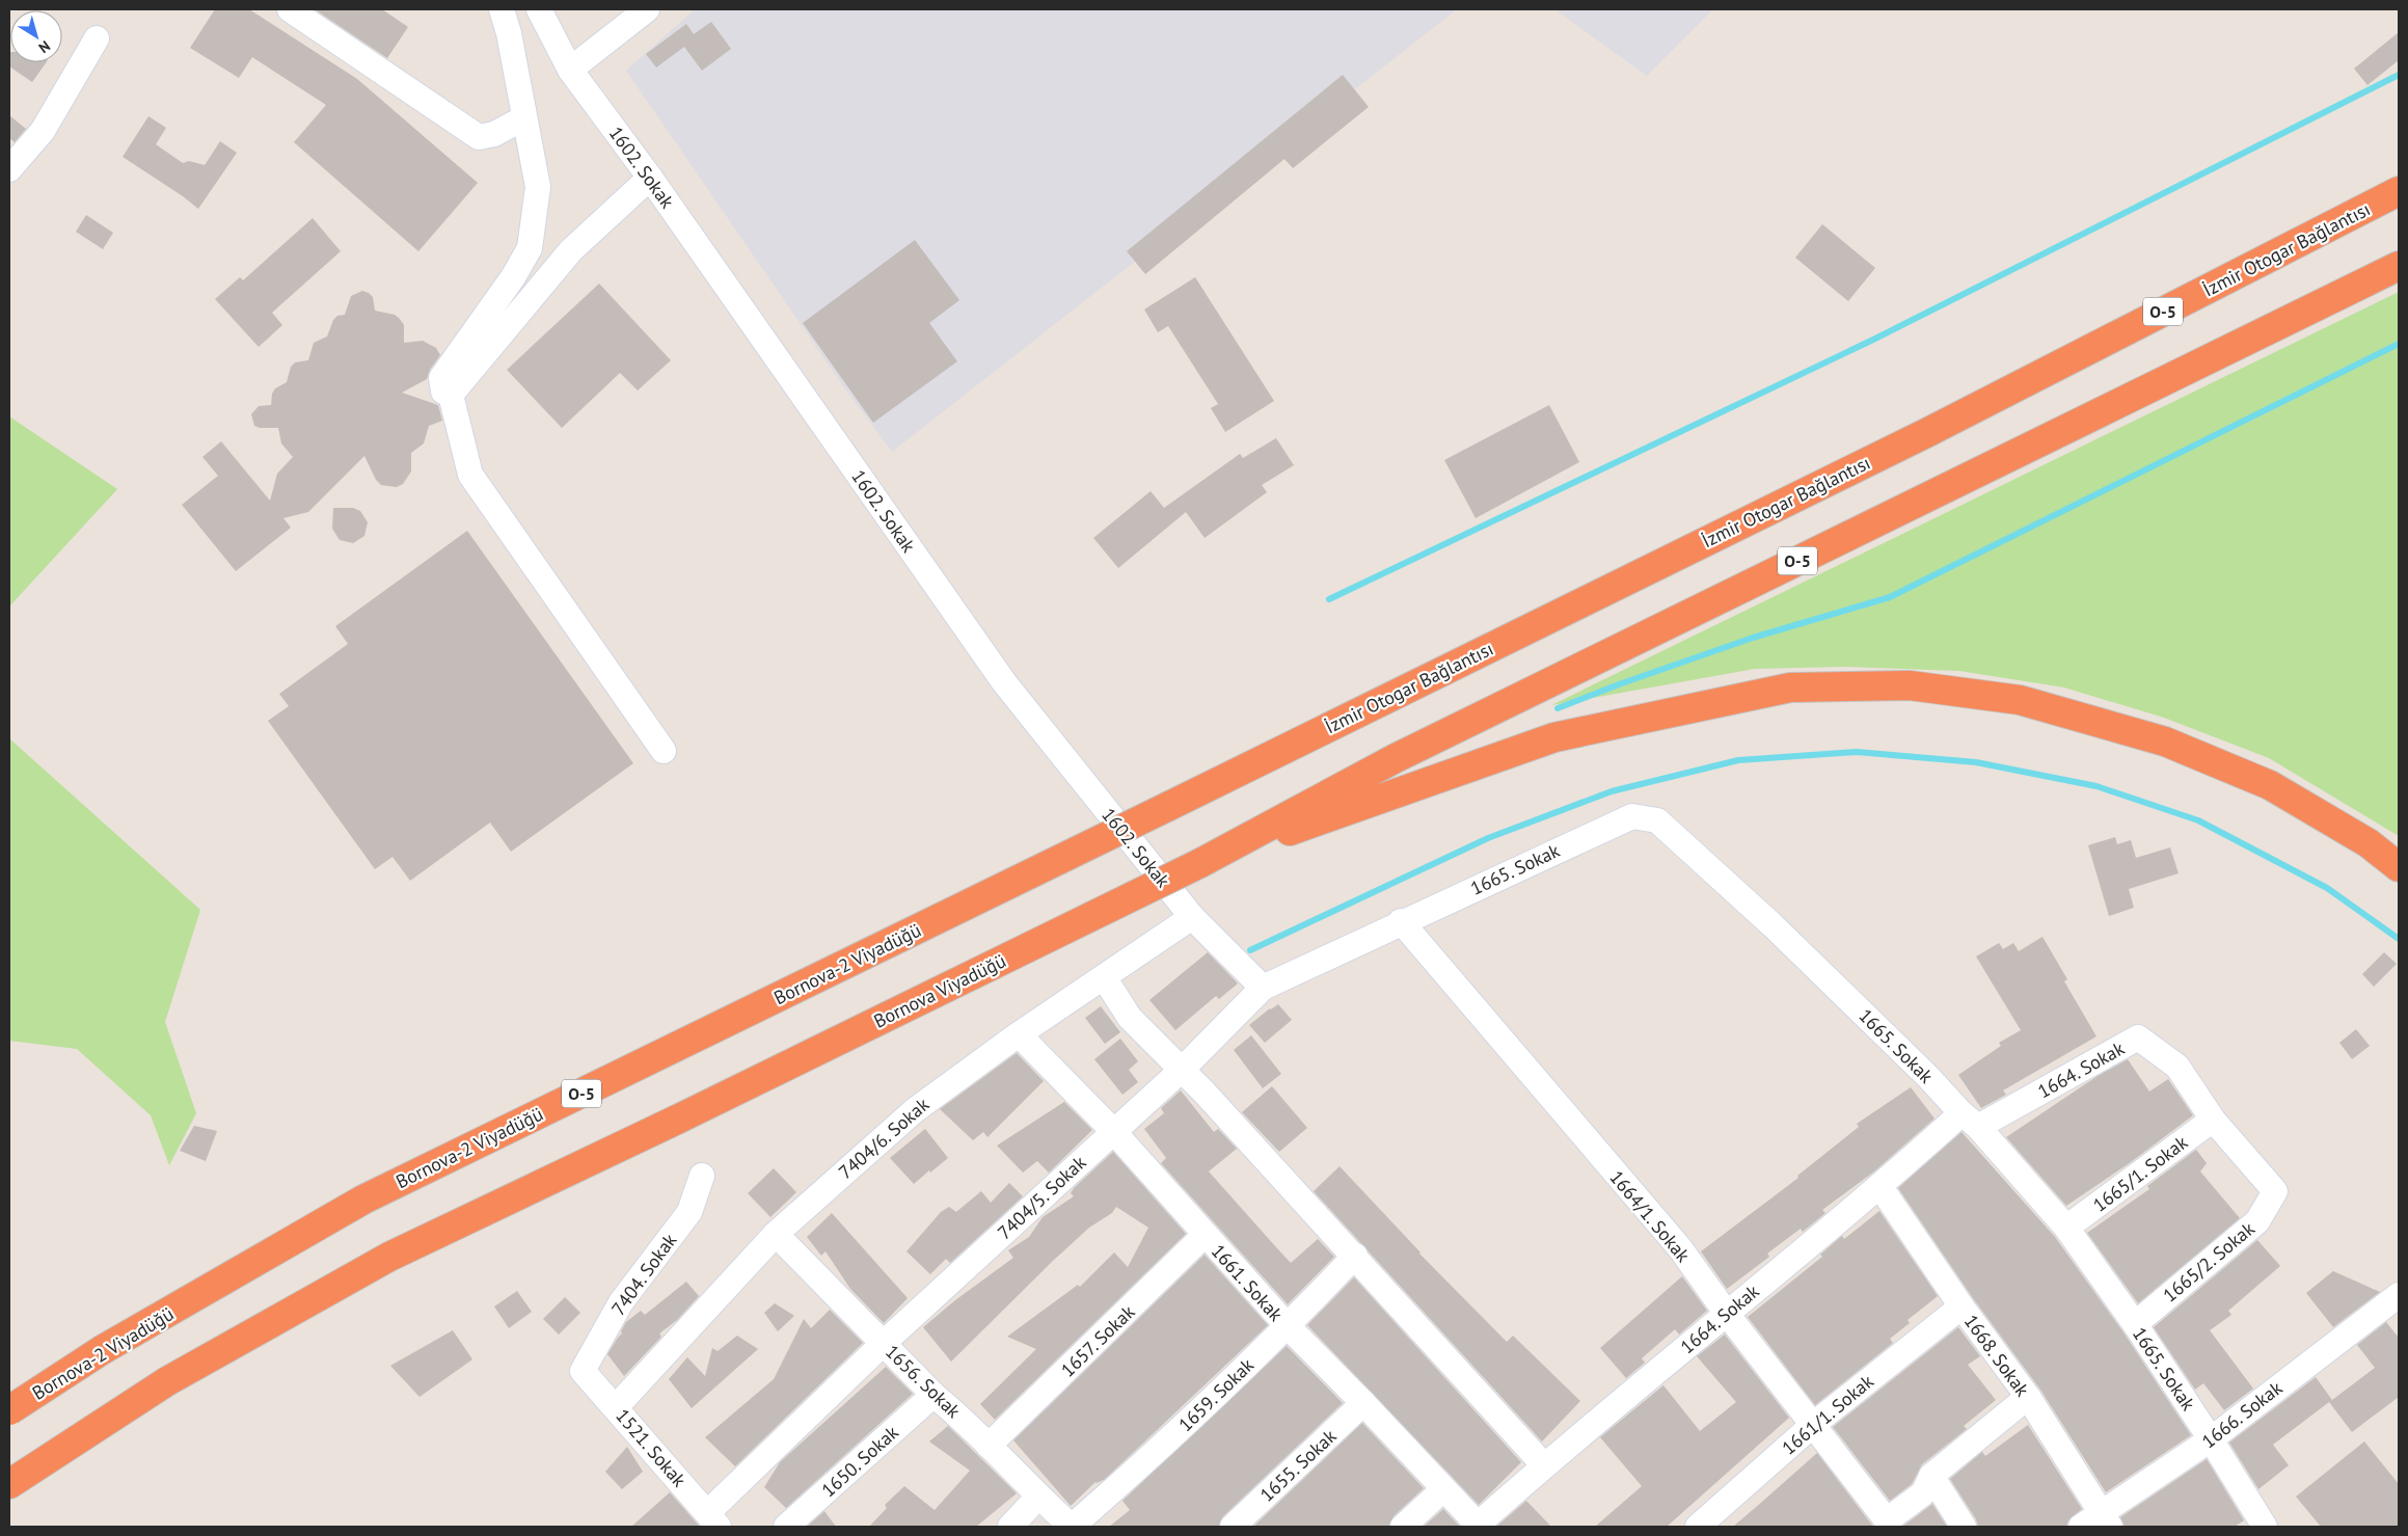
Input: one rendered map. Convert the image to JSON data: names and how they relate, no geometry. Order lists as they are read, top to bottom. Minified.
{"streets":{"highway":["İzmir Otogar Bağlantısı","O-5","Bornova-2 Viyadüğü","Bornova Viyadüğü"],"street":["1602. Sokak","1665. Sokak","1664. Sokak","7404/6. Sokak","1665/1. Sokak","7404/5. Sokak","1664/1. Sokak","1665/2. Sokak","7404. Sokak","1661. Sokak","1657. Sokak","1668. Sokak","1656. Sokak","1659. Sokak","1661/1. Sokak","1666. Sokak","1521. Sokak","1650. Sokak","1655. Sokak"]},"crossings":[["1602. Sokak","7404/6. Sokak"],["1602. Sokak","7404/5. Sokak"],["İzmir Otogar Bağlantısı","Bornova-2 Viyadüğü"],["O-5","Bornova Viyadüğü"],["1665. Sokak","1664. Sokak"],["1665. Sokak","1665/1. Sokak"],["1665. Sokak","7404/5. Sokak"],["1665. Sokak","1664/1. Sokak"],["1665. Sokak","1665/2. Sokak"],["1665. Sokak","1666. Sokak"],["1664. Sokak","1665/1. Sokak"],["1664. Sokak","1664/1. Sokak"],["1664. Sokak","1665/2. Sokak"],["1664. Sokak","1661. Sokak"],["1664. Sokak","1668. Sokak"],["7404/6. Sokak","1661. Sokak"],["7404/6. Sokak","1656. Sokak"],["7404/6. Sokak","1521. Sokak"],["7404/5. Sokak","1664/1. Sokak"],["7404/5. Sokak","1661. Sokak"],["7404/5. Sokak","1656. Sokak"],["7404/5. Sokak","1521. Sokak"],["1664/1. Sokak","1661/1. Sokak"],["7404. Sokak","1521. Sokak"],["1661. Sokak","1657. Sokak"],["1661. Sokak","1659. Sokak"],["1661. Sokak","1655. Sokak"],["1657. Sokak","1656. Sokak"],["1668. Sokak","1661/1. Sokak"],["1668. Sokak","1666. Sokak"],["1656. Sokak","1659. Sokak"],["1656. Sokak","1650. Sokak"]],"north":"bottom right"}
